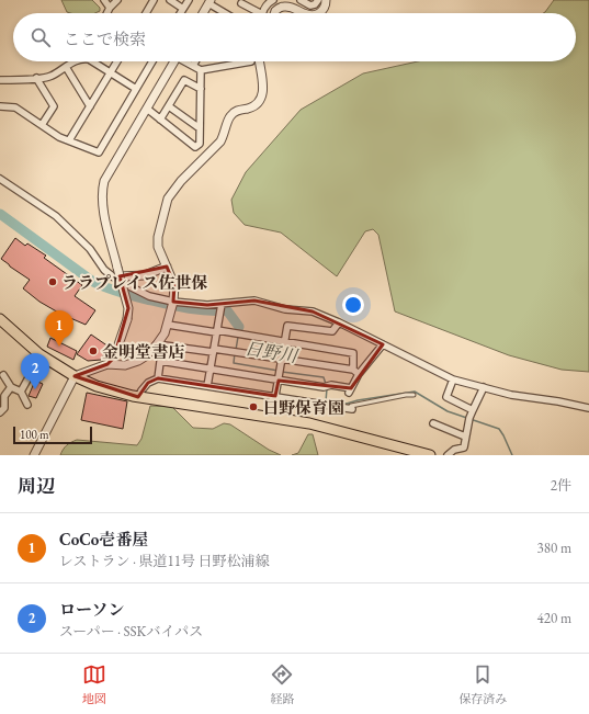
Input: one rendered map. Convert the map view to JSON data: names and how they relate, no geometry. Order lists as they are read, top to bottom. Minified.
{"water":["日野川"],"places":["ララプレイス佐世保","金明堂書店","日野保育園"],"scale_bar":"100 m","page":{"search":"ここで検索","pins":["1","2"],"scale":"100 m","heading":["周辺","2件"],"list":[{"mark":"1","name":"CoCo壱番屋","note":"レストラン · 県道11号 日野松浦線","value":"380 m"},{"mark":"2","name":"ローソン","note":"スーパー · SSKバイパス","value":"420 m"}],"nav":["地図","経路","保存済み"]}}
